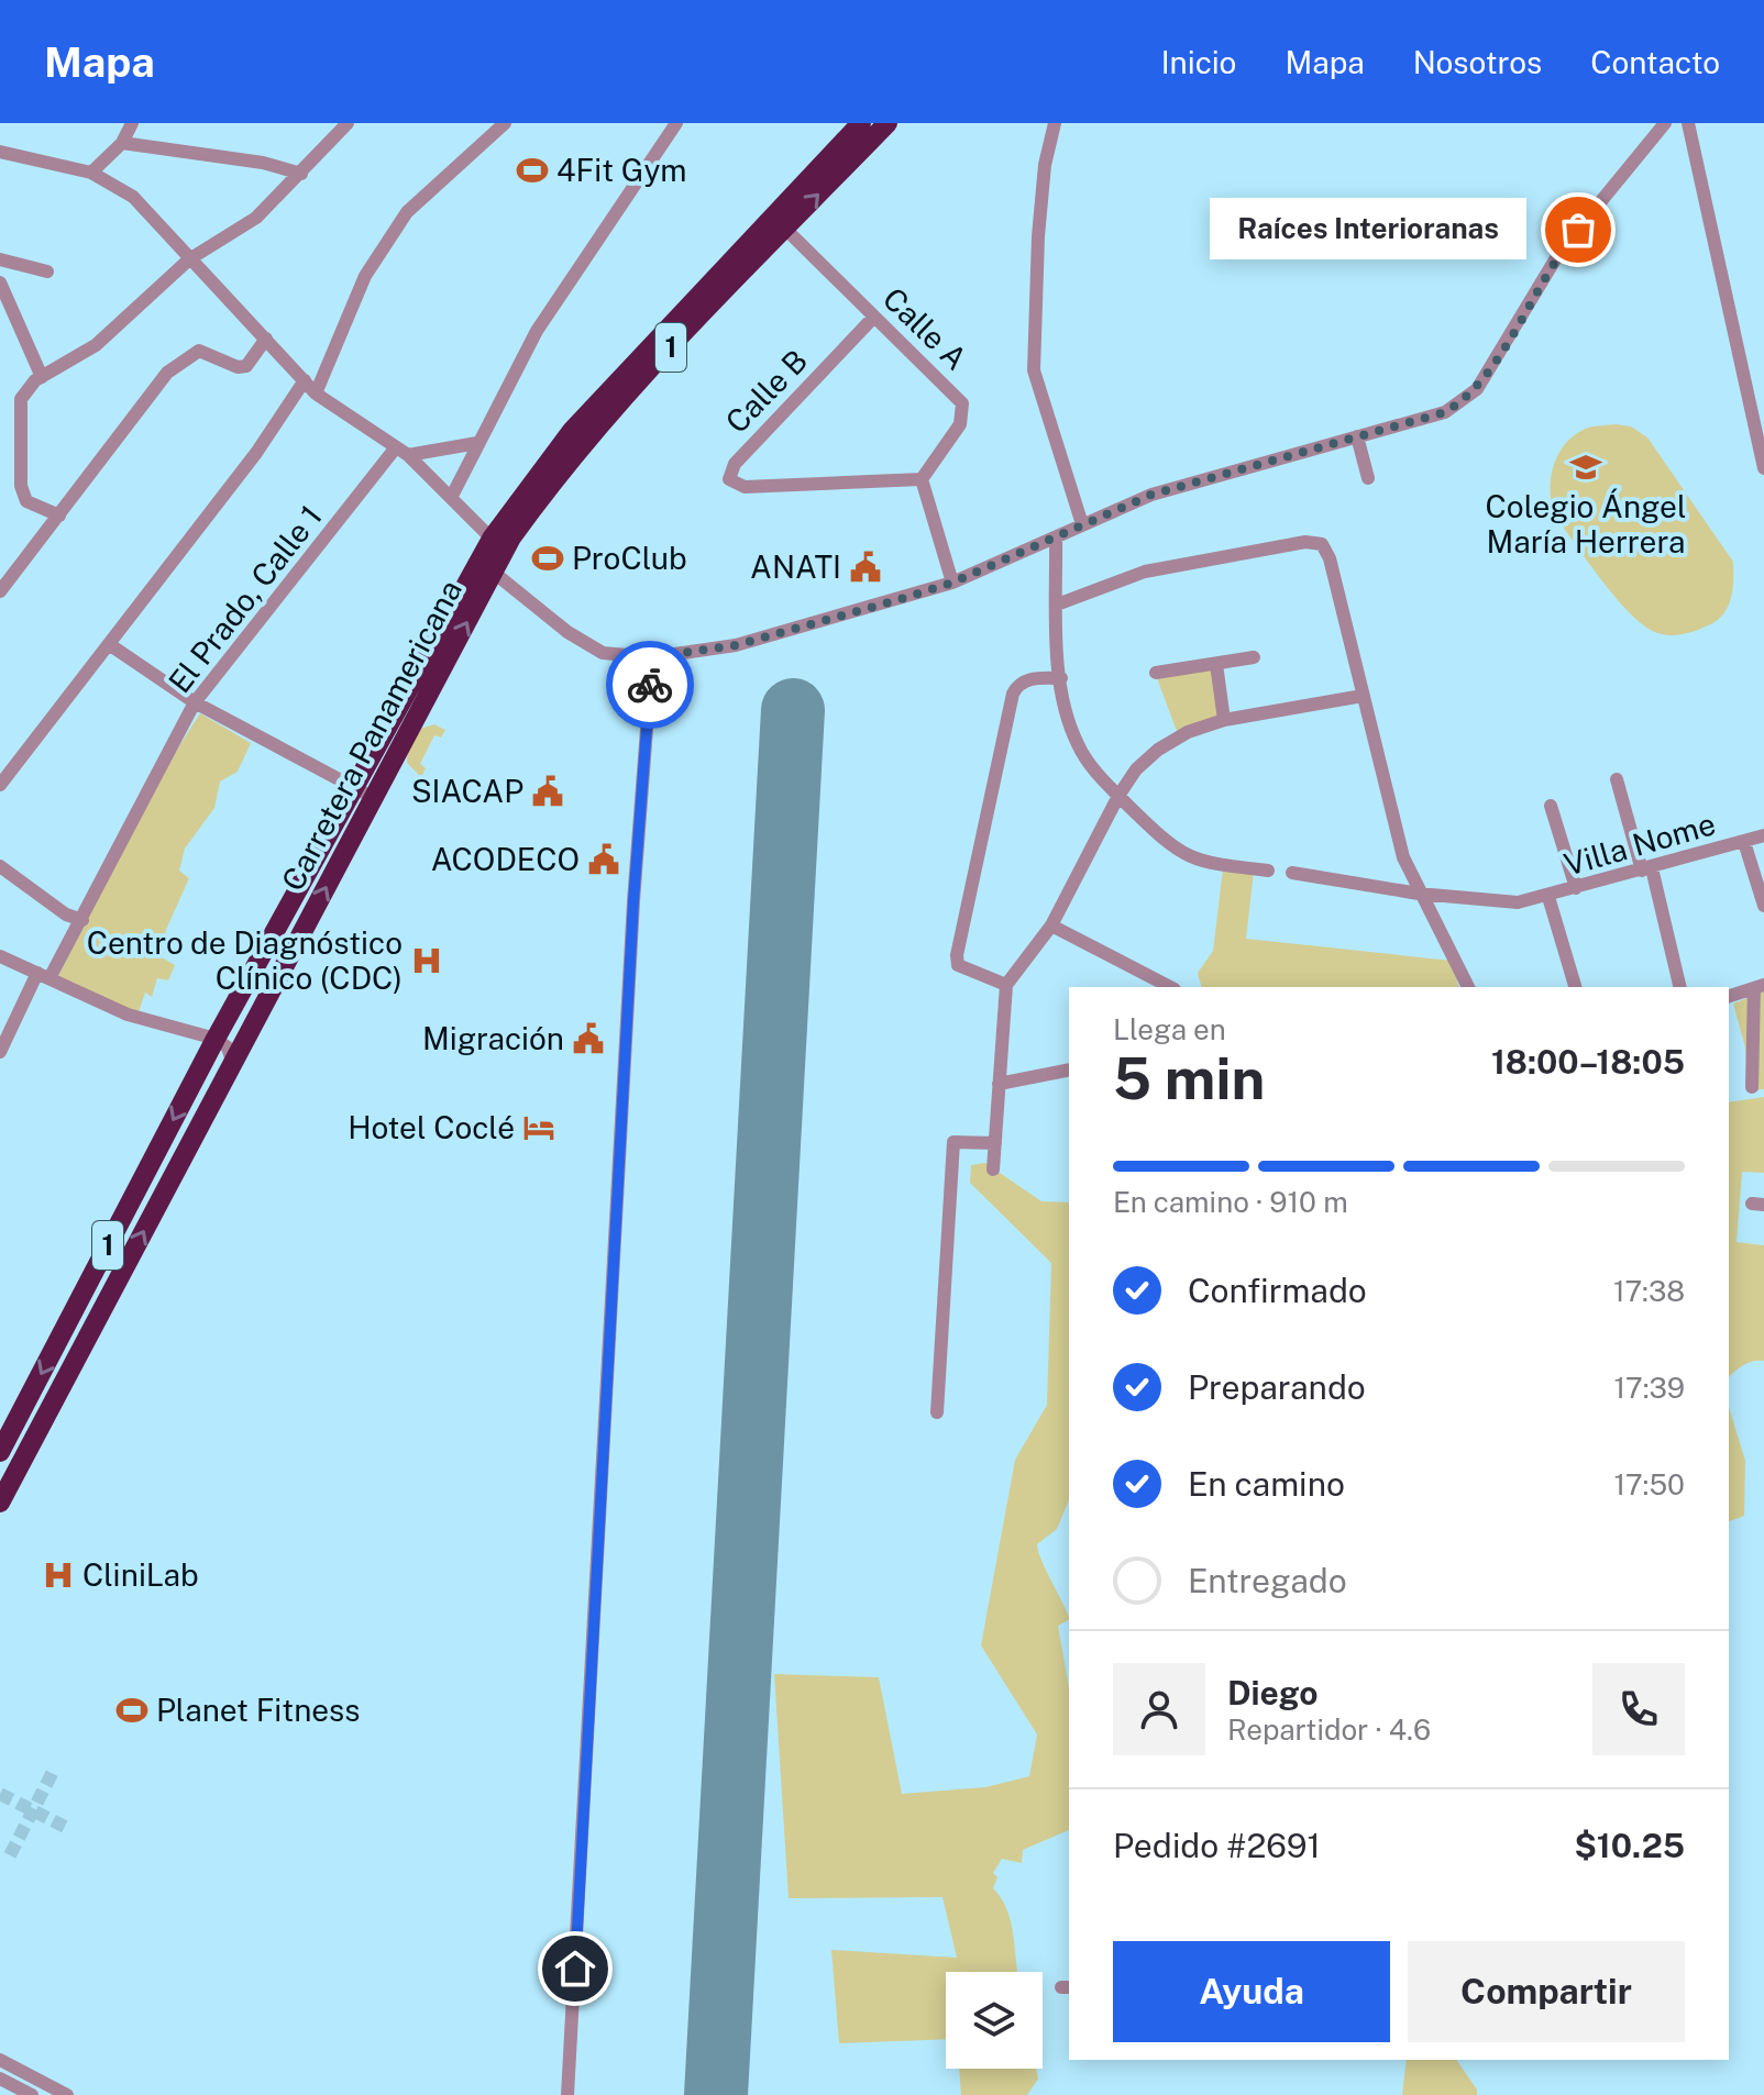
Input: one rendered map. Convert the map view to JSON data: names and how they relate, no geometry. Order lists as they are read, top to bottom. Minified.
{"streets":{"highway":["1","Carretera Panamericana"],"street":["Calle A","Calle B","El Prado, Calle 1","Villa Nome"]},"crossings":[["Calle A","Calle B"],["Calle A","Carretera Panamericana"]],"places":{"sports":["4Fit Gym","ProClub","Planet Fitness"],"other":["Raíces Interioranas"],"school or university":["Colegio Ángel María Herrera"],"public building":["ANATI","SIACAP","ACODECO","Migración"],"hospital":["Centro de Diagnóstico Clínico (CDC)","CliniLab"],"hotel":["Hotel Coclé"]},"page":{"header":"Mapa","nav":["Inicio","Mapa","Nosotros","Contacto"],"bubble":"Raíces Interioranas","heading":["5 min","Llega en","18:00–18:05"],"panel":["Diego","Repartidor · 4.6","Pedido #2691","$10.25"],"bar":"En camino · 910 m","list":[["Confirmado","17:38"],["Preparando","17:39"],["En camino","17:50"],"Entregado"],"buttons":["Ayuda","Compartir"]}}
